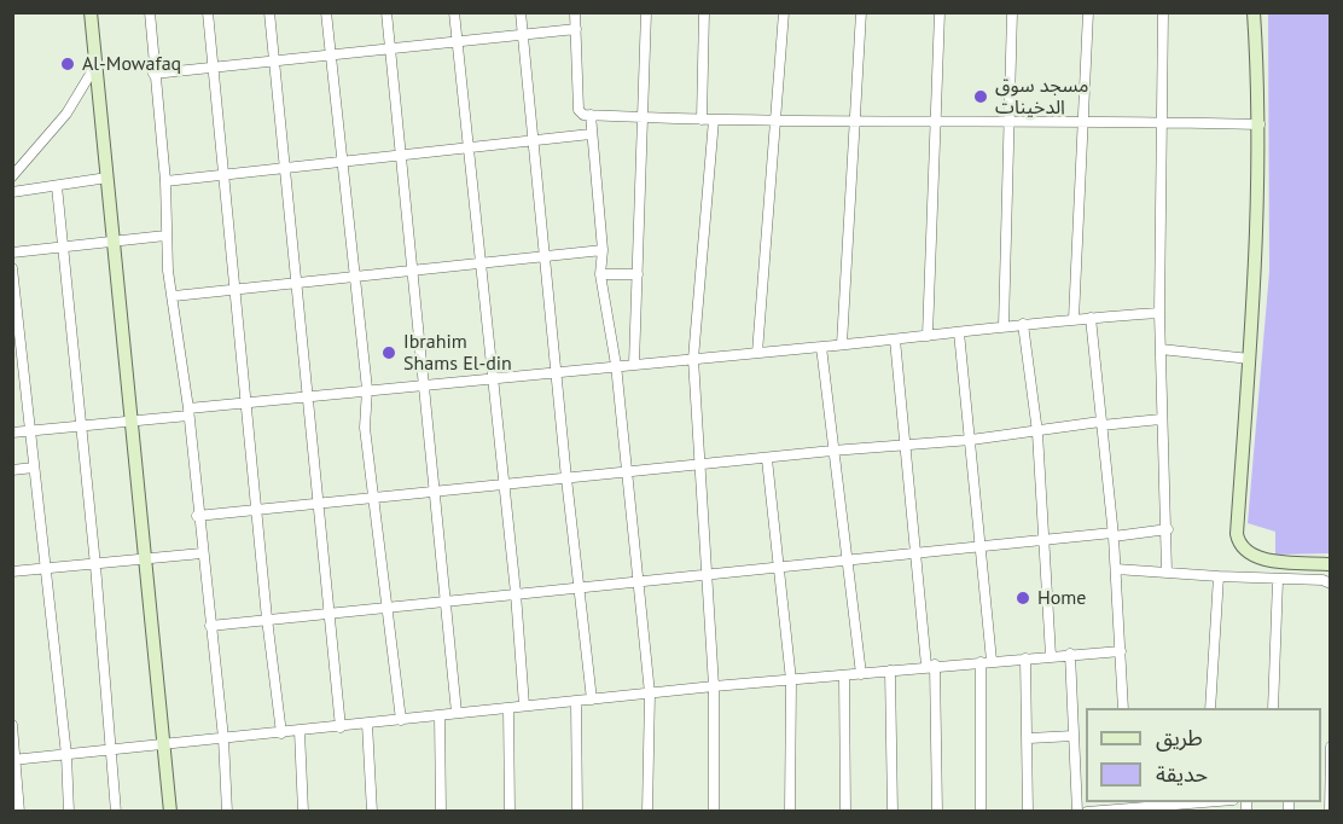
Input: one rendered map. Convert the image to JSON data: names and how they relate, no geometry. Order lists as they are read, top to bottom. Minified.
{"places":["Al-Mowafaq","مسجد سوق الدخينات","Ibrahim Shams El-din","Home"],"legend":["طريق","حديقة"]}
